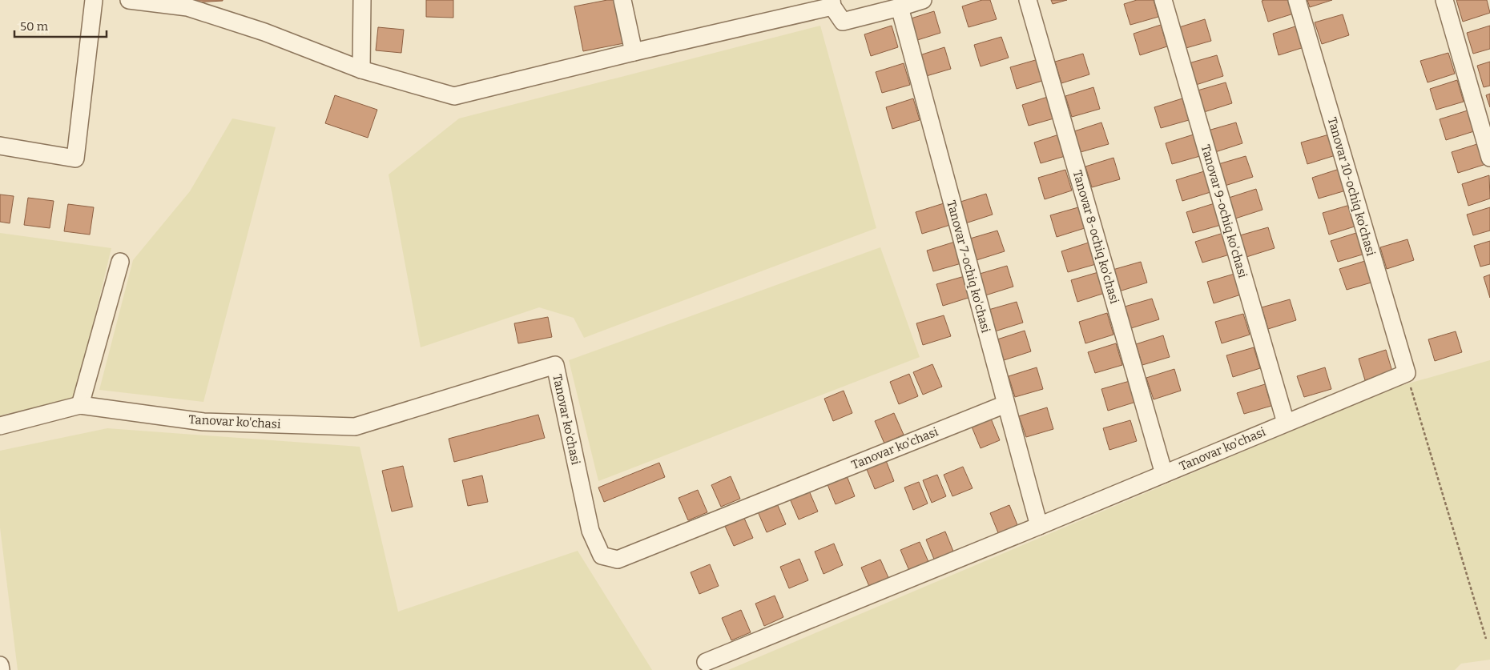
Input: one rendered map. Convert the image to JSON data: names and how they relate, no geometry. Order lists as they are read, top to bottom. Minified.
{"streets":{"street":["Tanovar 10-ochiq ko'chasi","Tanovar 9-ochiq ko'chasi","Tanovar 8-ochiq ko'chasi","Tanovar 7-ochiq ko'chasi","Tanovar ko'chasi"]},"crossings":[["Tanovar 10-ochiq ko'chasi","Tanovar ko'chasi"],["Tanovar 9-ochiq ko'chasi","Tanovar ko'chasi"],["Tanovar 8-ochiq ko'chasi","Tanovar ko'chasi"],["Tanovar 7-ochiq ko'chasi","Tanovar ko'chasi"]],"scale_bar":"50 m"}
